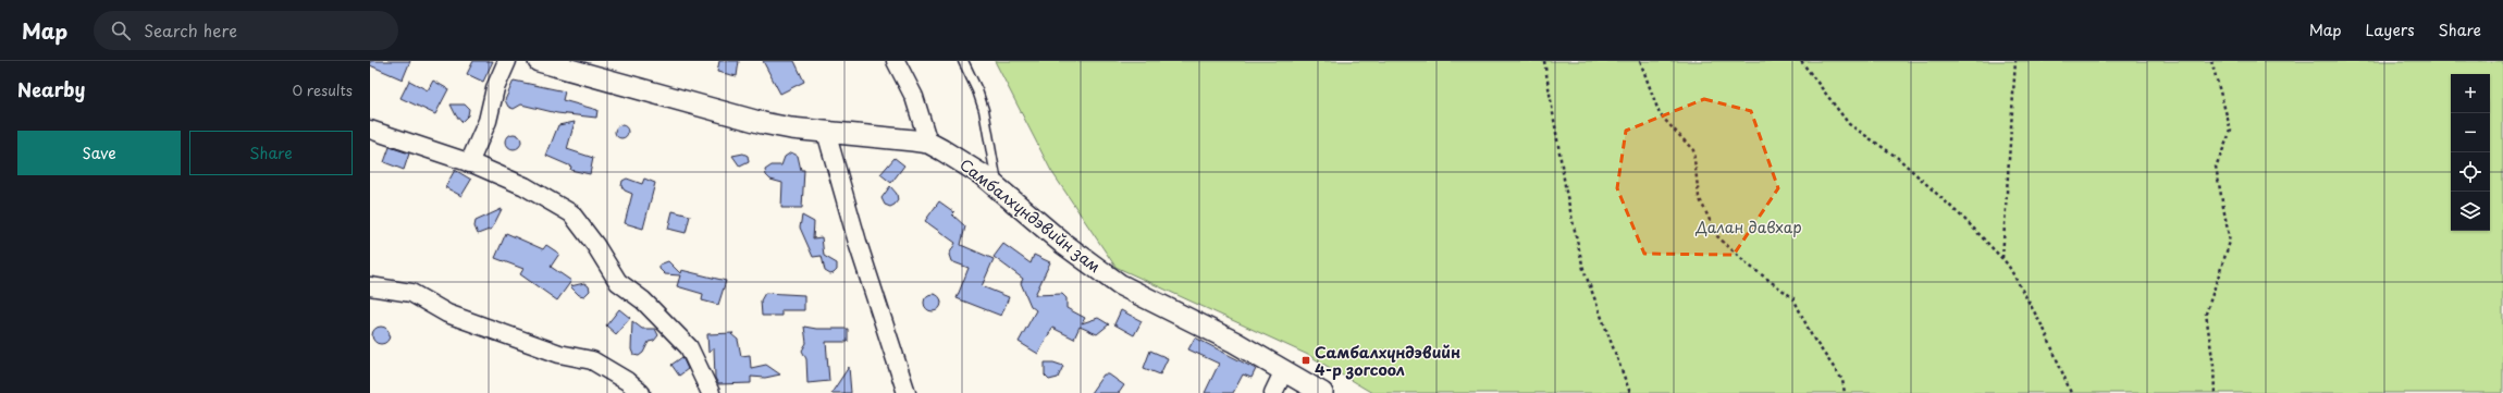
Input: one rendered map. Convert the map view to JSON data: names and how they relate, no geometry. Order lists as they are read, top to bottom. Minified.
{"streets":{"street":["Самбалхүндэвийн зам"]},"parks":["Далан давхар"],"places":{"transit":["Самбалхүндэвийн 4-р зогсоол"]},"page":{"header":"Map","search":"Search here","nav":["Map","Layers","Share"],"heading":["Nearby","0 results"],"map_buttons":["+","−"],"buttons":["Save","Share"]}}
